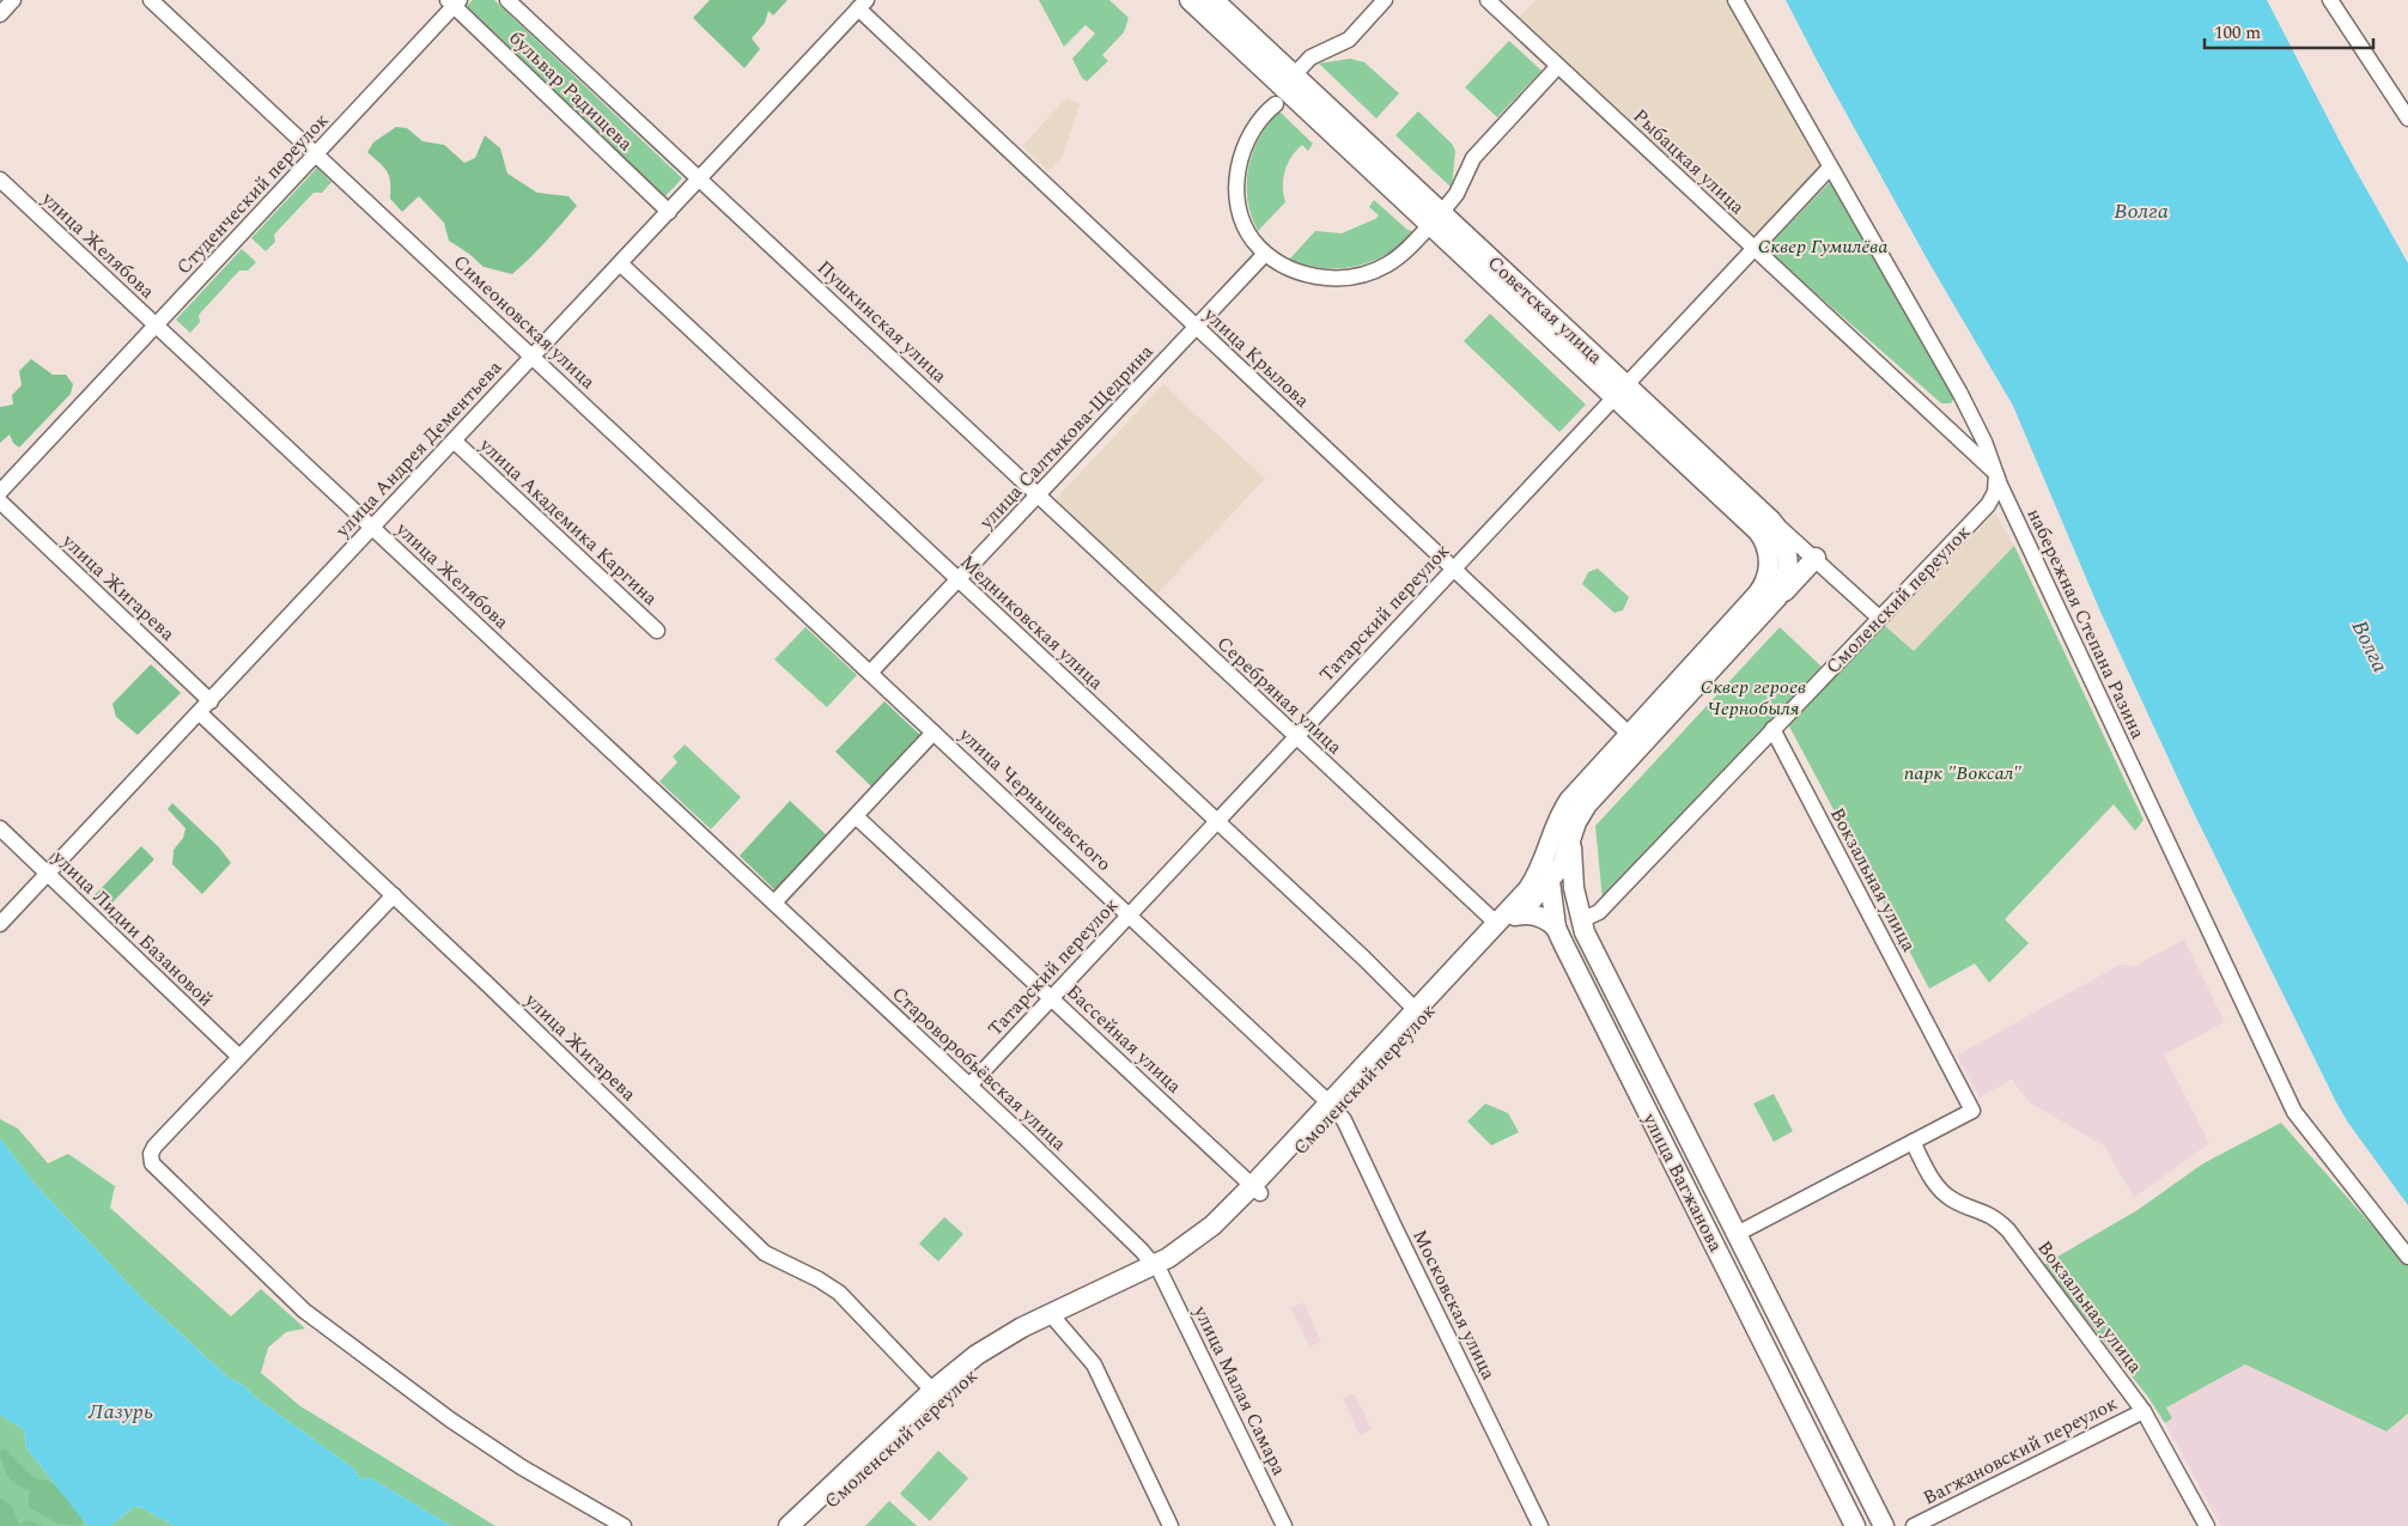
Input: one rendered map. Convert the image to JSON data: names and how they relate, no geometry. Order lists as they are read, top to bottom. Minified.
{"streets":{"main road":["Советская улица","Смоленский переулок","улица Вагжанова"],"street":["бульвар Радищева","Рыбацкая улица","Студенческий переулок","улица Желябова","Симеоновская улица","Пушкинская улица","улица Крылова","улица Салтыкова-Щедрина","улица Андрея Дементьева","улица Академика Каргина","улица Жигарева","Татарский переулок","Медниковская улица","набережная Степана Разина","Серебряная улица","улица Чернышевского","Вокзальная улица","улица Лидии Базановой","Бассейная улица","Староворобьёвская улица","Московская улица","улица Малая Самара","Вагжановский переулок"]},"crossings":[["бульвар Радищева","Студенческий переулок"],["бульвар Радищева","Пушкинская улица"],["бульвар Радищева","улица Андрея Дементьева"],["Рыбацкая улица","Смоленский переулок"],["Рыбацкая улица","Татарский переулок"],["Рыбацкая улица","набережная Степана Разина"],["Студенческий переулок","улица Желябова"],["Студенческий переулок","Симеоновская улица"],["улица Желябова","улица Андрея Дементьева"],["улица Желябова","Староворобьёвская улица"],["Советская улица","Смоленский переулок"],["Советская улица","Татарский переулок"],["Симеоновская улица","улица Салтыкова-Щедрина"],["Симеоновская улица","улица Андрея Дементьева"],["Симеоновская улица","улица Чернышевского"],["Пушкинская улица","улица Салтыкова-Щедрина"],["Пушкинская улица","улица Андрея Дементьева"],["Пушкинская улица","Серебряная улица"],["улица Крылова","улица Салтыкова-Щедрина"],["улица Крылова","улица Андрея Дементьева"],["улица Крылова","Смоленский переулок"],["улица Крылова","Татарский переулок"],["улица Салтыкова-Щедрина","Медниковская улица"],["улица Салтыкова-Щедрина","Серебряная улица"],["улица Салтыкова-Щедрина","улица Чернышевского"],["улица Андрея Дементьева","улица Академика Каргина"],["улица Андрея Дементьева","улица Жигарева"],["улица Андрея Дементьева","Медниковская улица"],["улица Андрея Дементьева","улица Лидии Базановой"],["улица Жигарева","Смоленский переулок"],["Смоленский переулок","Медниковская улица"],["Смоленский переулок","набережная Степана Разина"],["Смоленский переулок","Серебряная улица"],["Смоленский переулок","улица Чернышевского"],["Смоленский переулок","Вокзальная улица"],["Смоленский переулок","Бассейная улица"],["Смоленский переулок","Староворобьёвская улица"],["Смоленский переулок","улица Вагжанова"],["Смоленский переулок","Московская улица"],["Смоленский переулок","улица Малая Самара"],["Татарский переулок","Медниковская улица"],["Татарский переулок","набережная Степана Разина"],["Татарский переулок","Серебряная улица"],["Татарский переулок","улица Чернышевского"],["Татарский переулок","Бассейная улица"],["Татарский переулок","Староворобьёвская улица"],["улица Чернышевского","Московская улица"],["Вокзальная улица","Вагжановский переулок"],["Староворобьёвская улица","улица Малая Самара"]],"water":["Волга","Лазурь"],"parks":["Сквер Гумилёва","Сквер героев Чернобыля","парк \"Воксал\""],"scale_bar":"100 m"}
